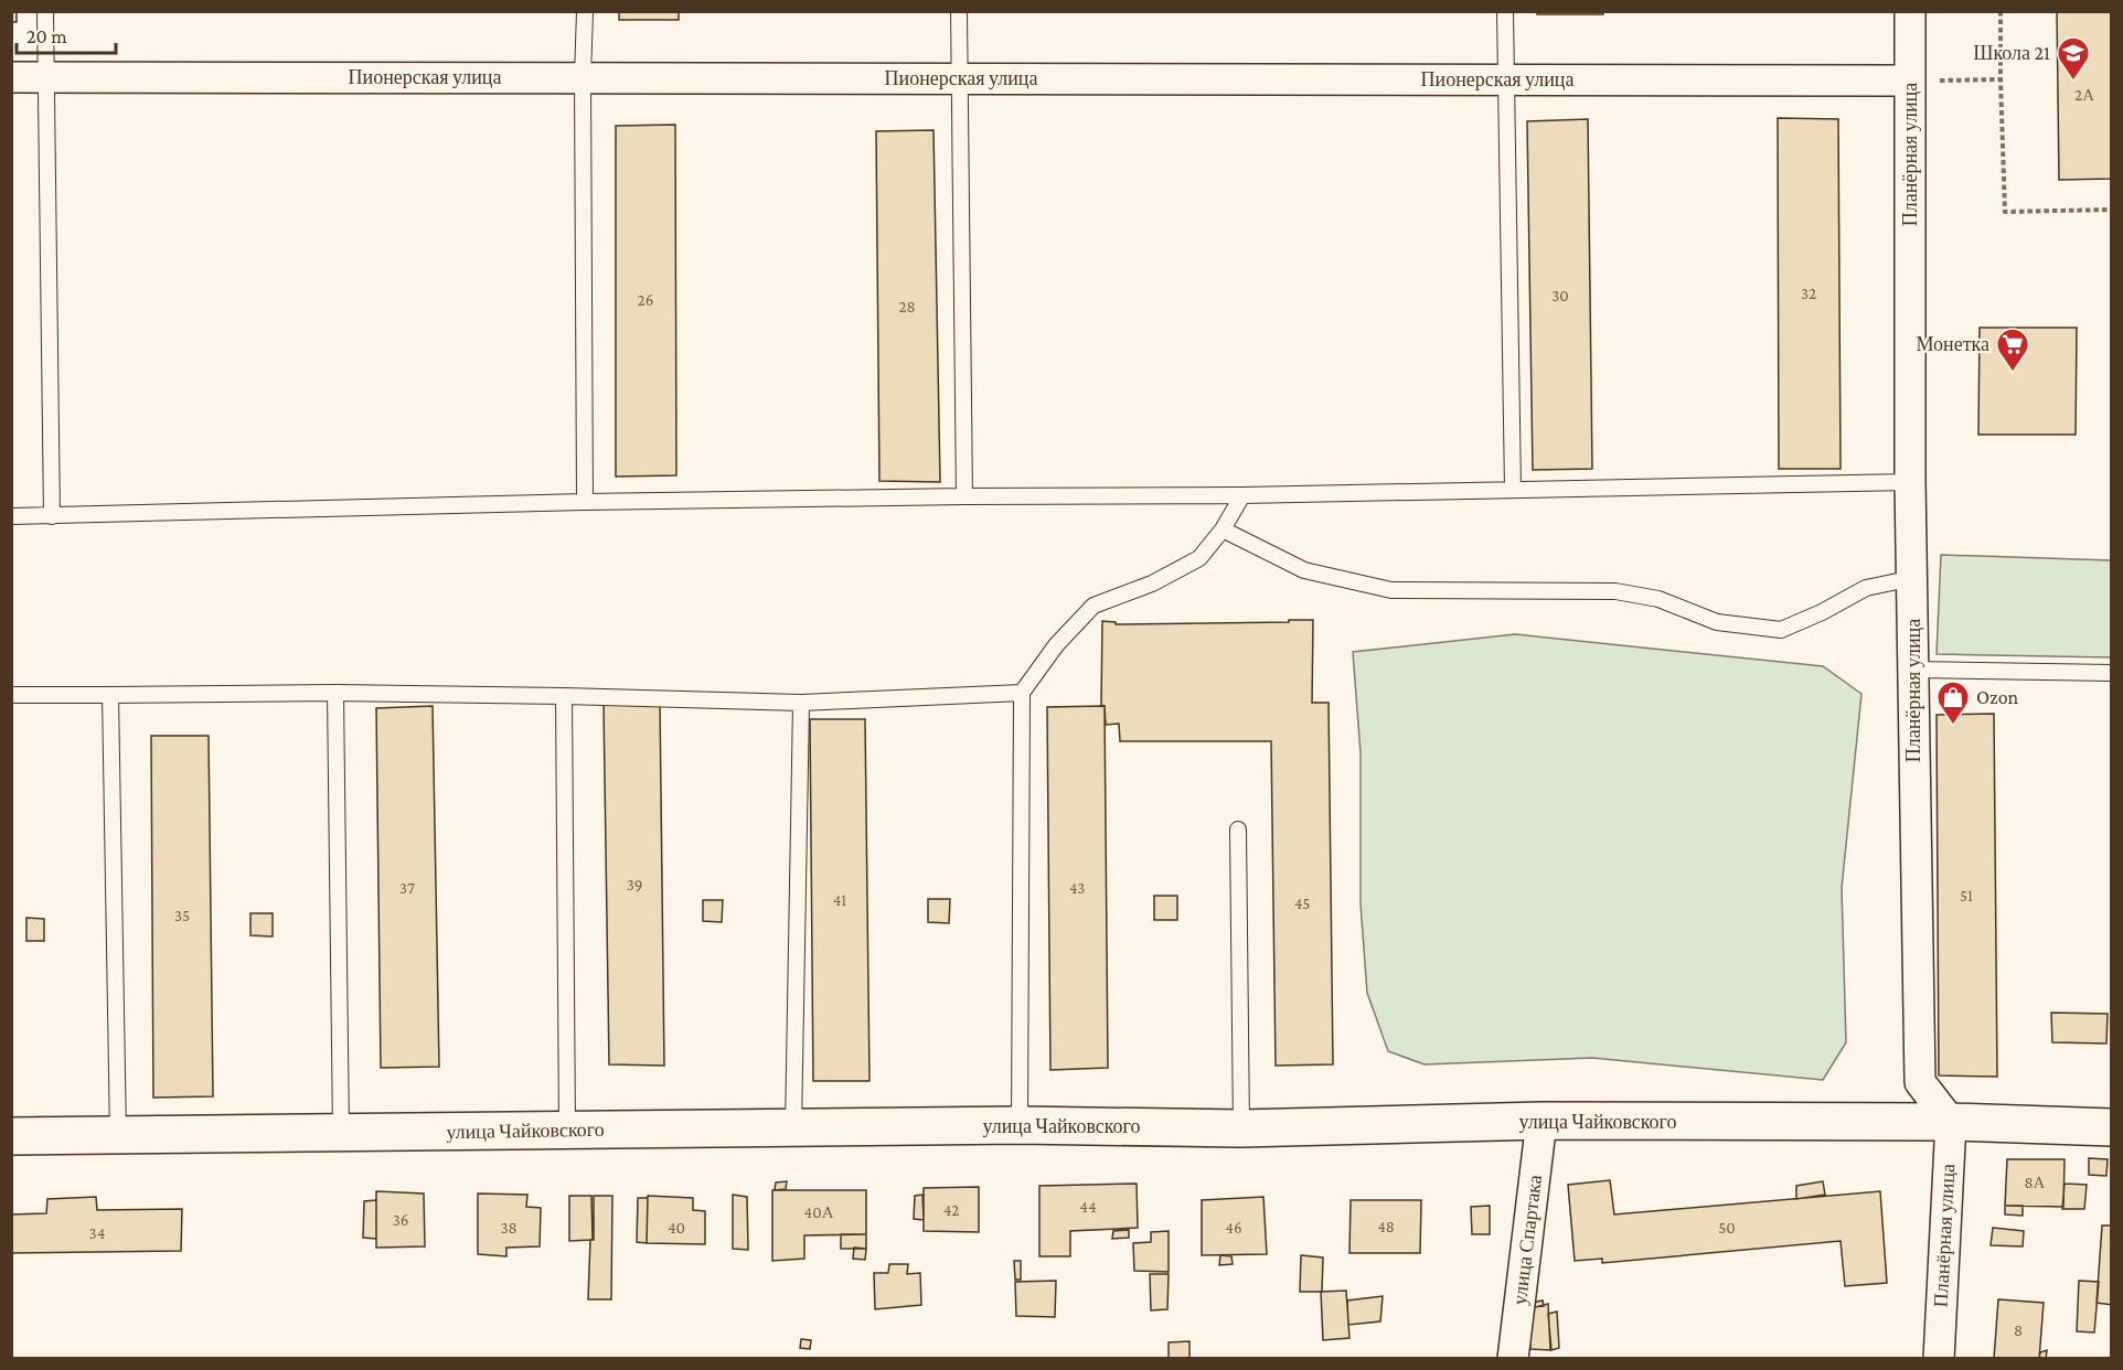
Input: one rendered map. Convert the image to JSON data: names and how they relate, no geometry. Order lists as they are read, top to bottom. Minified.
{"streets":{"main road":["улица Чайковского"],"street":["Пионерская улица","Планёрная улица","улица Спартака"]},"crossings":[["Пионерская улица","Планёрная улица"],["Планёрная улица","улица Чайковского"],["улица Чайковского","улица Спартака"]],"places":{"school or university":["Школа 21"],"supermarket":["Монетка"],"shop":["Ozon"]},"house_numbers":["2А","32","30","26","28","39","37","43","51","41","45","35","8А","44","42","40А","36","48","38","40","46","50","34","8"],"scale_bar":"20 m"}
